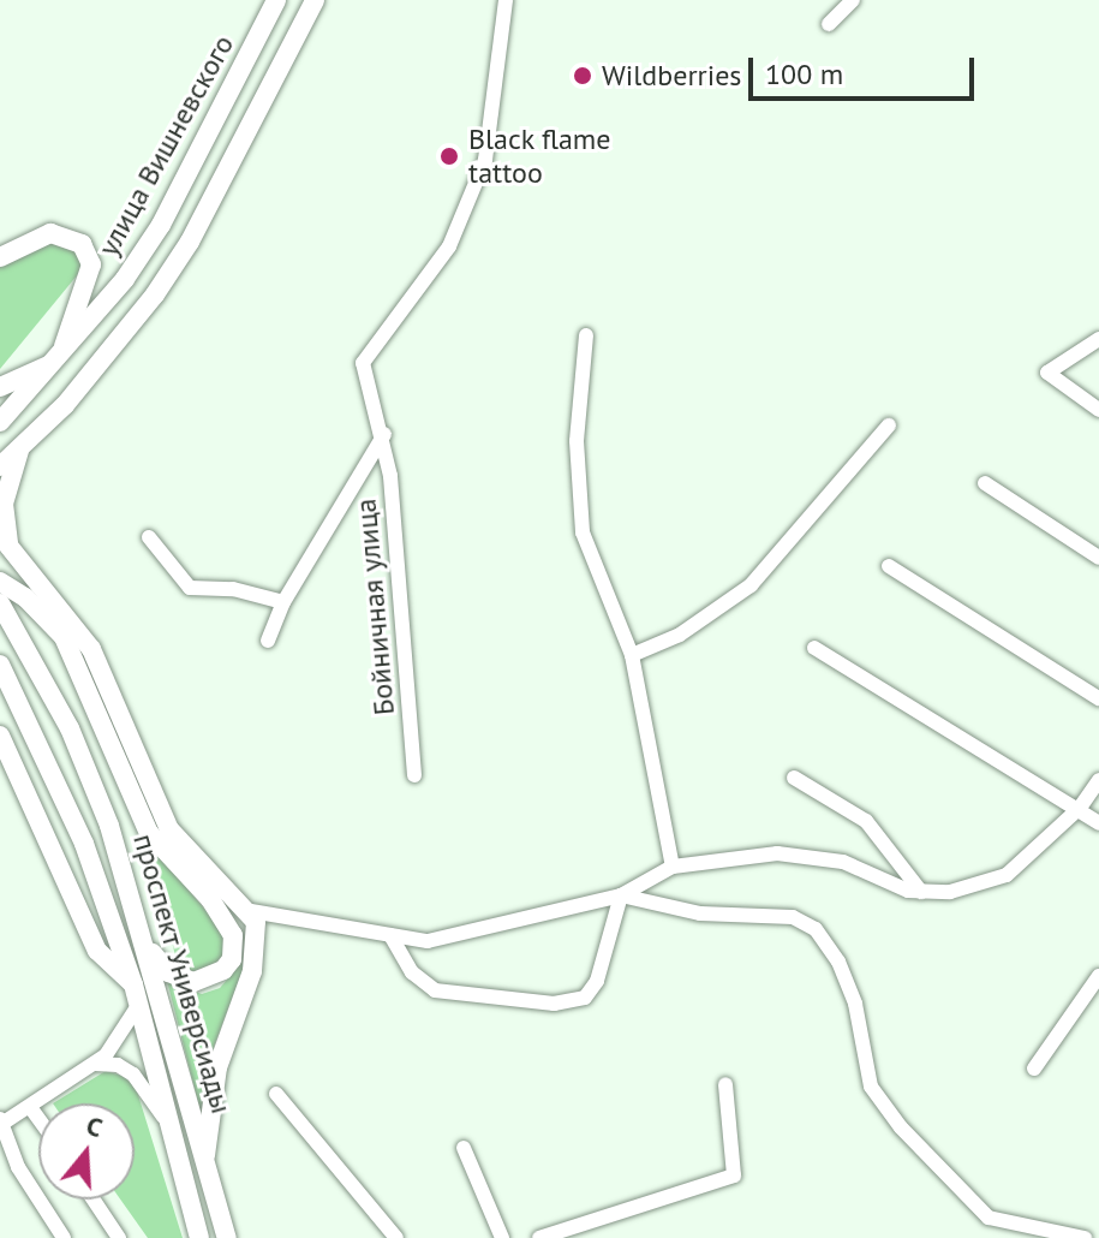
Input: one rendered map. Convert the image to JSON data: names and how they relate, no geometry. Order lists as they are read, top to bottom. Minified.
{"streets":{"main road":["улица Вишневского","проспект Универсиады"],"street":["Бойничная улица"]},"places":["Wildberries","Black flame tattoo"],"scale_bar":"100 m","north":"top"}
